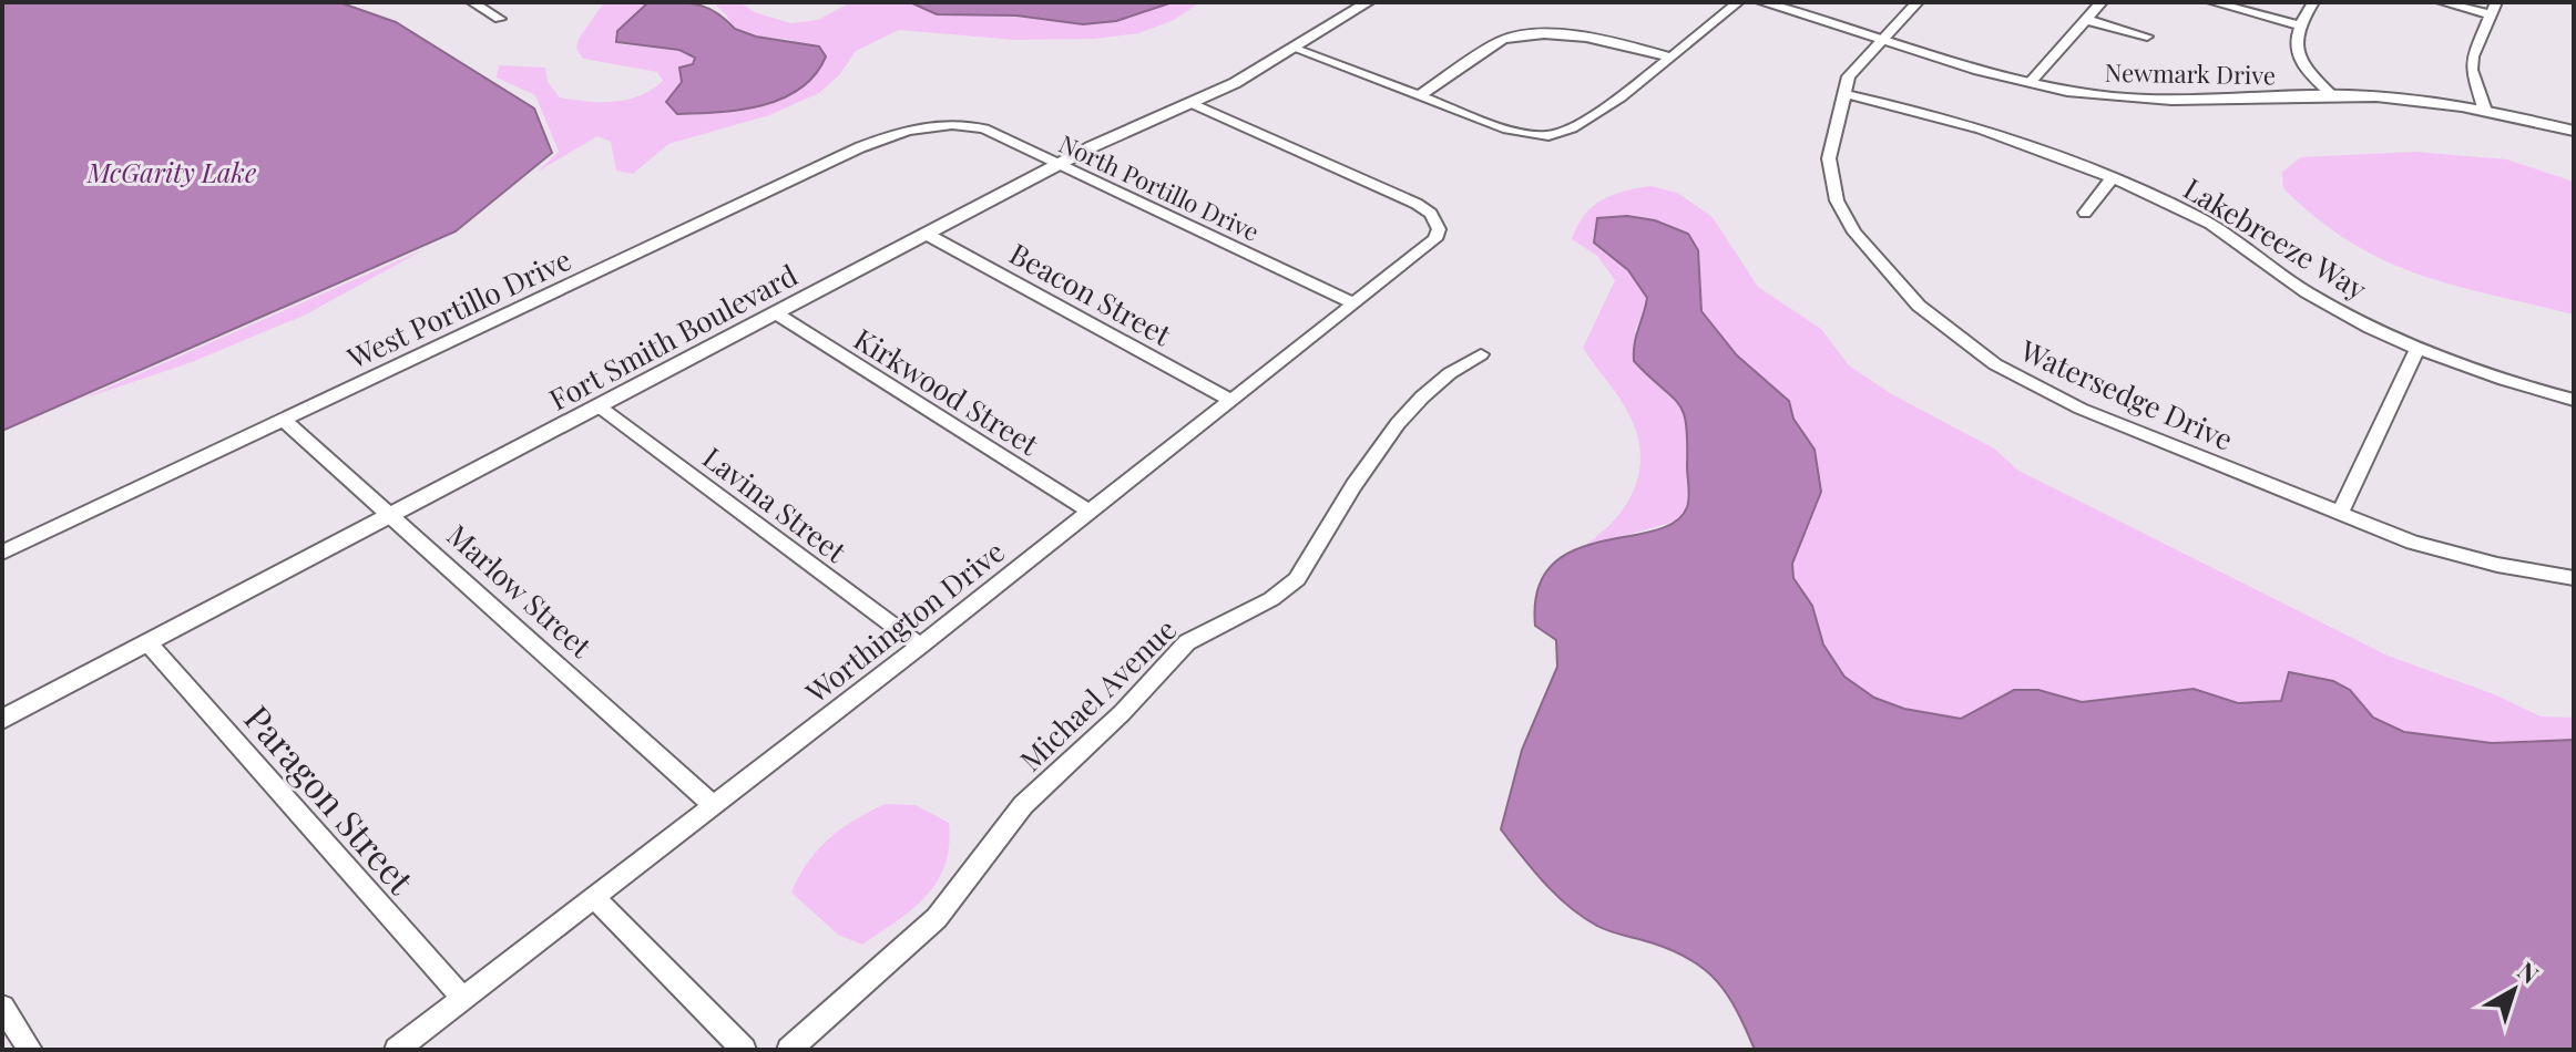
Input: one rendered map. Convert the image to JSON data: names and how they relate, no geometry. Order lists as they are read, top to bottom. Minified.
{"streets":{"street":["Newmark Drive","North Portillo Drive","Lakebreeze Way","Beacon Street","West Portillo Drive","Fort Smith Boulevard","Kirkwood Street","Watersedge Drive","Lavina Street","Marlow Street","Worthington Drive","Michael Avenue","Paragon Street"]},"crossings":[["Newmark Drive","Watersedge Drive"],["North Portillo Drive","West Portillo Drive"],["North Portillo Drive","Fort Smith Boulevard"],["North Portillo Drive","Worthington Drive"],["Lakebreeze Way","Watersedge Drive"],["Beacon Street","Fort Smith Boulevard"],["Beacon Street","Worthington Drive"],["West Portillo Drive","Marlow Street"],["Fort Smith Boulevard","Kirkwood Street"],["Fort Smith Boulevard","Lavina Street"],["Fort Smith Boulevard","Marlow Street"],["Fort Smith Boulevard","Worthington Drive"],["Fort Smith Boulevard","Paragon Street"],["Kirkwood Street","Worthington Drive"],["Lavina Street","Worthington Drive"],["Marlow Street","Worthington Drive"],["Worthington Drive","Paragon Street"]],"water":["McGarity Lake"],"north":"top right"}
